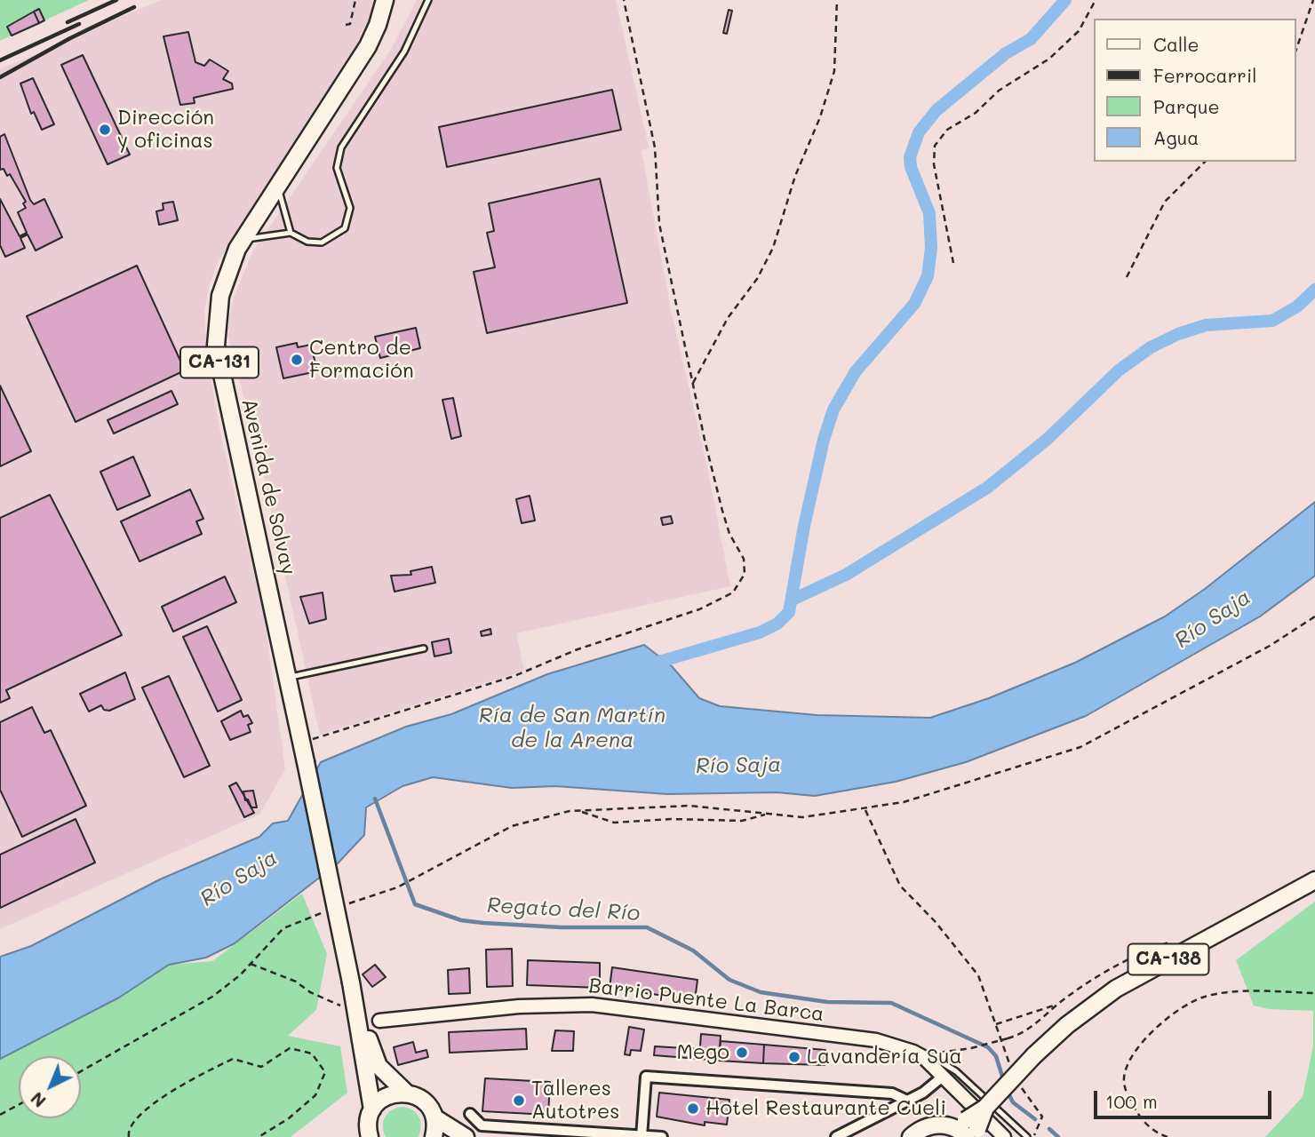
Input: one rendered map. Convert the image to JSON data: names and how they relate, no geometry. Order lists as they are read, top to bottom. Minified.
{"streets":{"main road":["CA-131","Avenida de Solvay","CA-138"],"street":["Barrio Puente La Barca"]},"crossings":[["CA-131","Avenida de Solvay"]],"water":["Río Saja","Ría de San Martín de la Arena","Regato del Río"],"places":["Dirección y oficinas","Centro de Formación","Mego","Lavandería Sua","Talleres Autotres","Hotel Restaurante Cueli"],"legend":["Calle","Ferrocarril","Parque","Agua"],"scale_bar":"100 m","north":"bottom left"}
